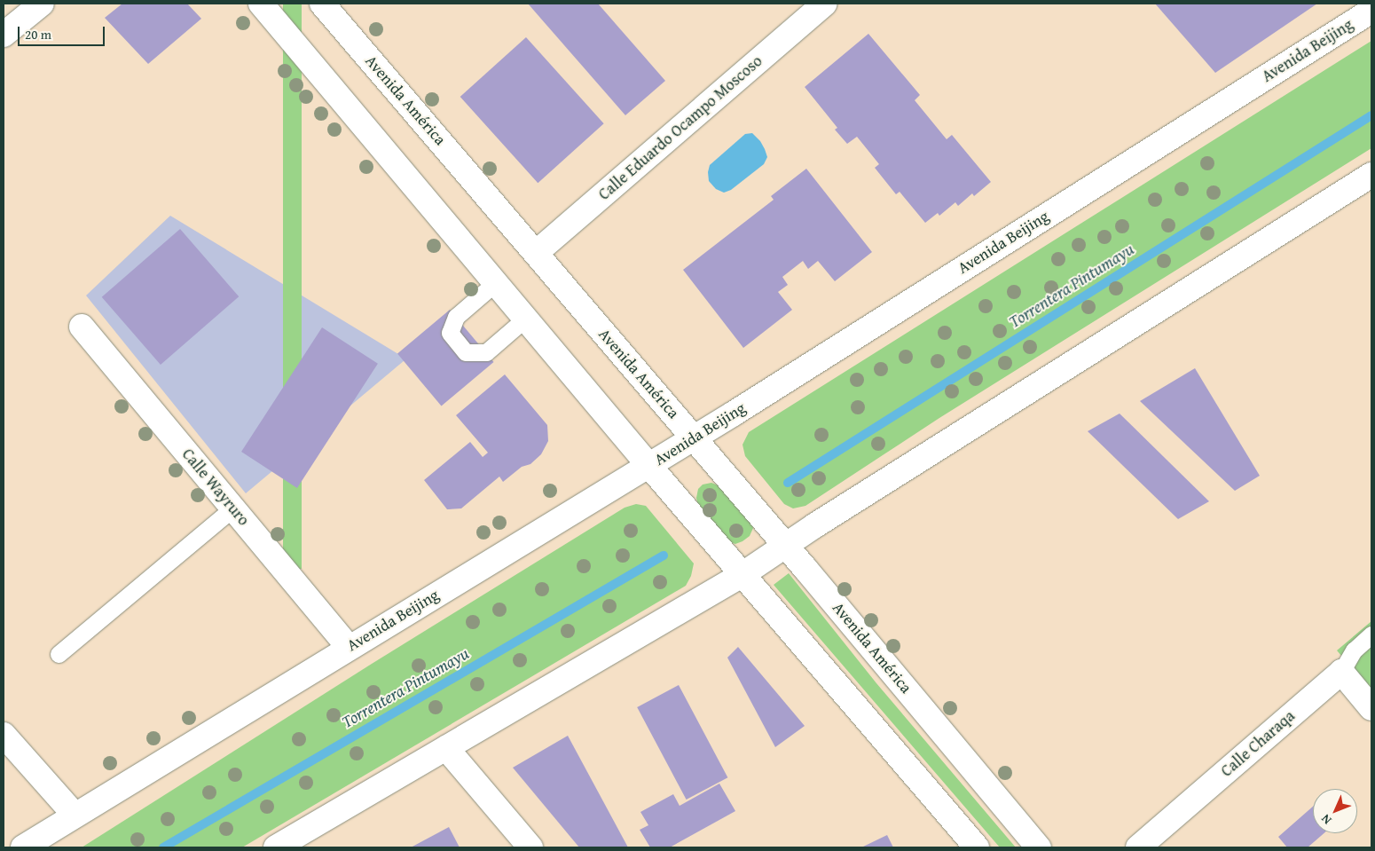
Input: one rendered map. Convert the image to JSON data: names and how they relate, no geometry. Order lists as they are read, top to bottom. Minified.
{"streets":{"main road":["Avenida Beijing","Avenida América","Calle Eduardo Ocampo Moscoso","Calle Wayruro","Calle Charaqa"]},"crossings":[["Avenida Beijing","Avenida América"],["Avenida Beijing","Calle Wayruro"],["Avenida América","Calle Eduardo Ocampo Moscoso"]],"water":["Torrentera Pintumayu"],"scale_bar":"20 m","north":"bottom left"}
